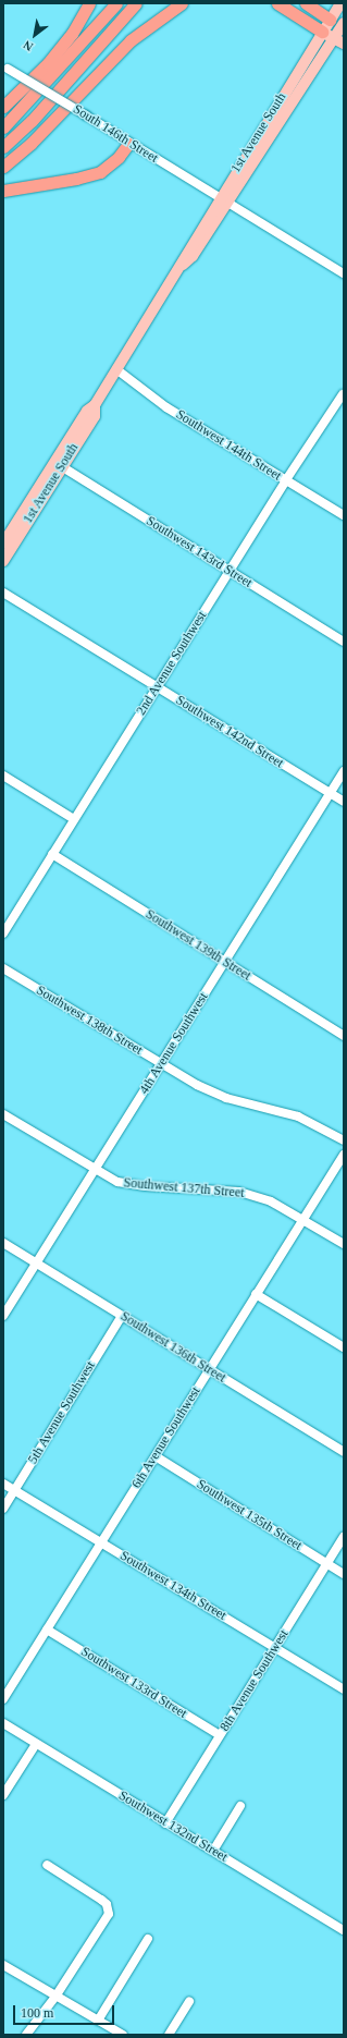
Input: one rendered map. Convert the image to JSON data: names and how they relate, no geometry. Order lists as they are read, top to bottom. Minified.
{"streets":{"main road":["1st Avenue South"],"street":["South 146th Street","Southwest 144th Street","Southwest 143rd Street","2nd Avenue Southwest","Southwest 142nd Street","Southwest 139th Street","Southwest 138th Street","4th Avenue Southwest","Southwest 137th Street","Southwest 136th Street","5th Avenue Southwest","6th Avenue Southwest","Southwest 135th Street","Southwest 134th Street","8th Avenue Southwest","Southwest 133rd Street","Southwest 132nd Street"]},"crossings":[["1st Avenue South","South 146th Street"],["1st Avenue South","Southwest 144th Street"],["1st Avenue South","Southwest 143rd Street"],["Southwest 144th Street","2nd Avenue Southwest"],["Southwest 143rd Street","2nd Avenue Southwest"],["2nd Avenue Southwest","Southwest 142nd Street"],["2nd Avenue Southwest","Southwest 139th Street"],["Southwest 142nd Street","4th Avenue Southwest"],["Southwest 139th Street","4th Avenue Southwest"],["Southwest 138th Street","4th Avenue Southwest"],["4th Avenue Southwest","Southwest 137th Street"],["4th Avenue Southwest","Southwest 136th Street"],["Southwest 137th Street","6th Avenue Southwest"],["Southwest 136th Street","5th Avenue Southwest"],["Southwest 136th Street","6th Avenue Southwest"],["5th Avenue Southwest","Southwest 134th Street"],["6th Avenue Southwest","Southwest 135th Street"],["6th Avenue Southwest","Southwest 134th Street"],["6th Avenue Southwest","Southwest 133rd Street"],["Southwest 135th Street","8th Avenue Southwest"],["Southwest 134th Street","8th Avenue Southwest"],["8th Avenue Southwest","Southwest 133rd Street"],["8th Avenue Southwest","Southwest 132nd Street"]],"scale_bar":"100 m","north":"bottom left"}
